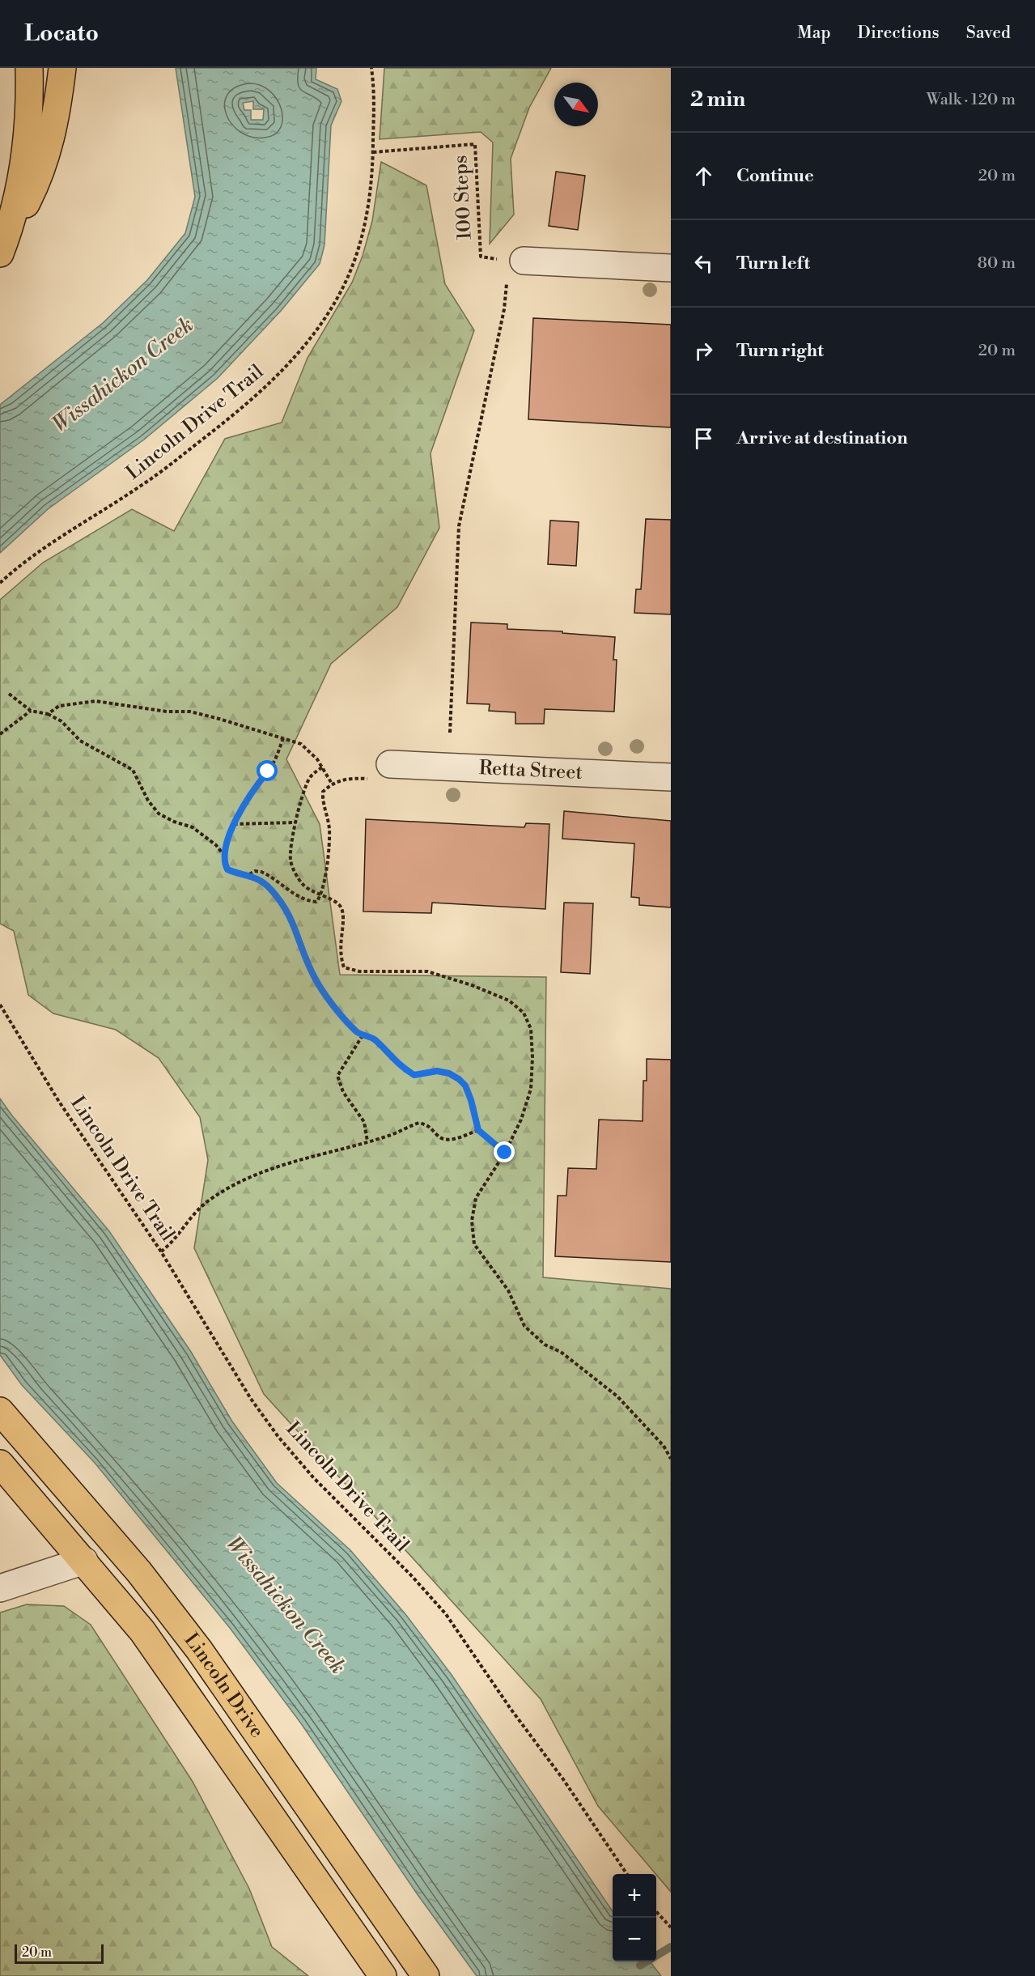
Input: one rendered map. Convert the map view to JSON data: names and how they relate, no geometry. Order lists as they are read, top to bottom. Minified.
{"streets":{"main road":["Lincoln Drive"],"street":["Retta Street"],"path":["100 Steps","Lincoln Drive Trail"]},"crossings":[["100 Steps","Lincoln Drive Trail"]],"water":["Wissahickon Creek"],"scale_bar":"20 m","north":"bottom right","page":{"header":"Locato","nav":["Map","Directions","Saved"],"heading":["2 min","Walk · 120 m"],"list":[["Continue","20 m"],["Turn left","80 m"],["Turn right","20 m"],"Arrive at destination"],"map_buttons":["+","−"],"scale":"20 m"}}
